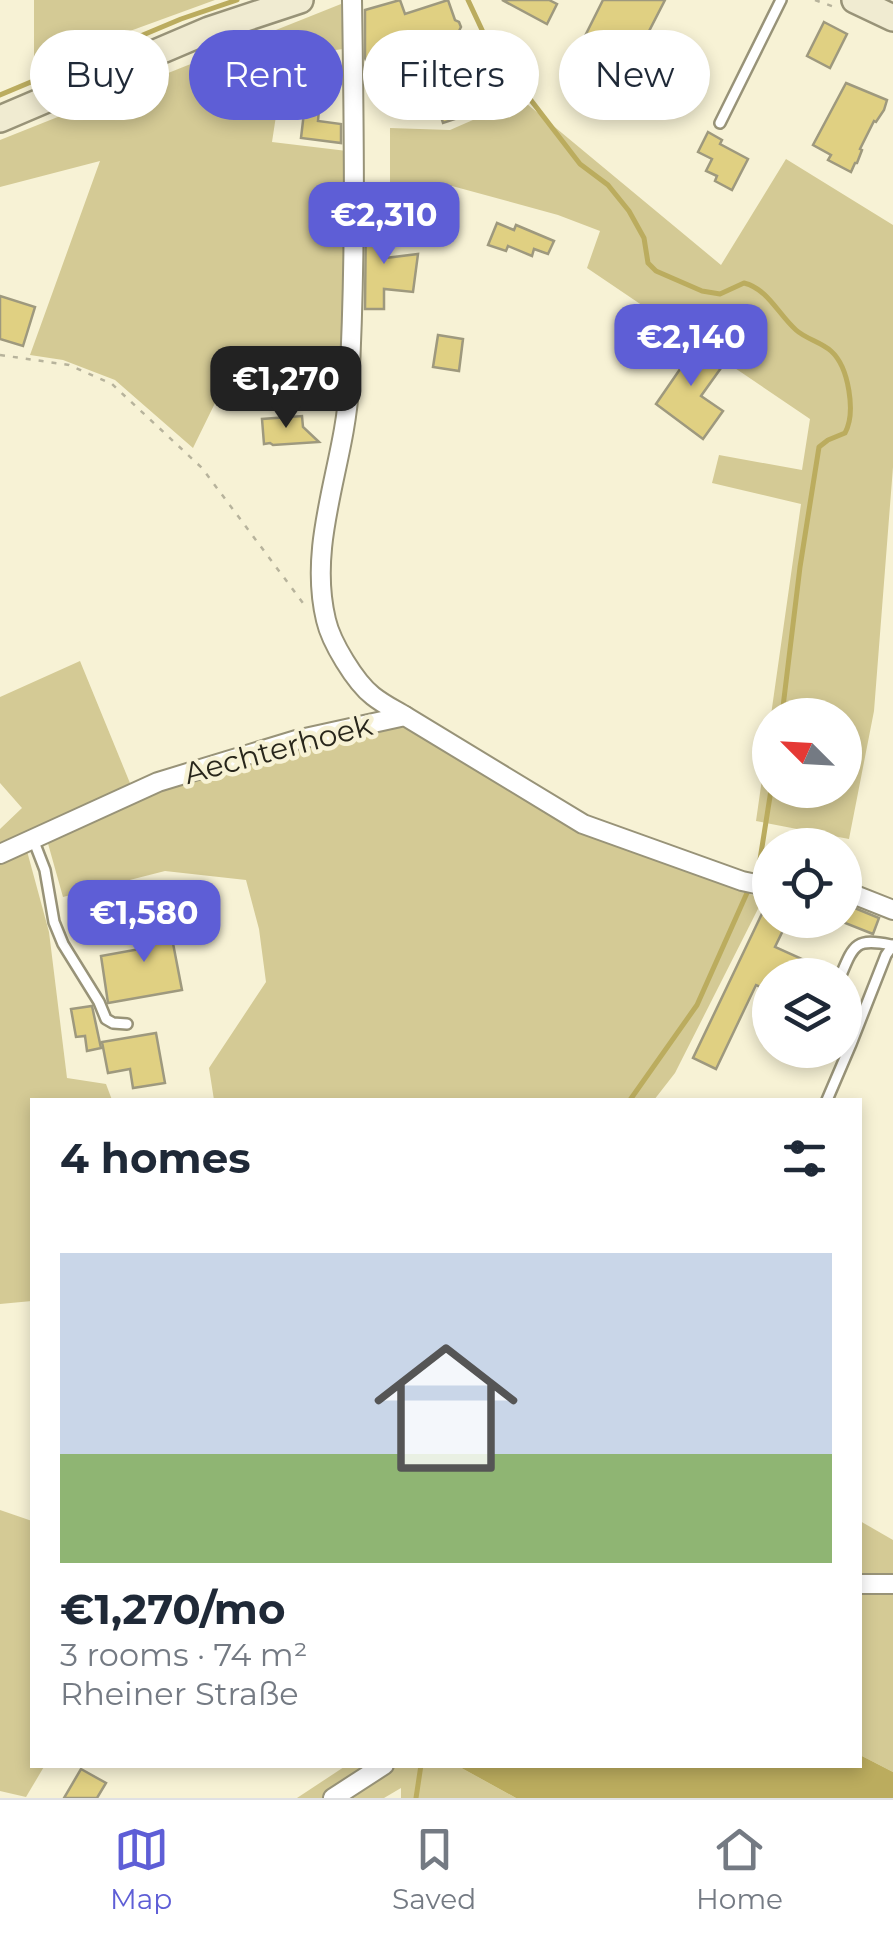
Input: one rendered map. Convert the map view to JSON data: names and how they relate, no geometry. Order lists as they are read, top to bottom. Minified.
{"streets":{"street":["Aechterhoek"]},"north":"top left","page":{"chip":["Buy","Rent","Filters","New"],"price":["€2,310","€2,140","€1,270","€1,580"],"heading":"4 homes","list":[{"name":"€1,270/mo","note":"3 rooms · 74 m² · Rheiner Straße"}],"tabs":["Map","Saved","Home"]}}
